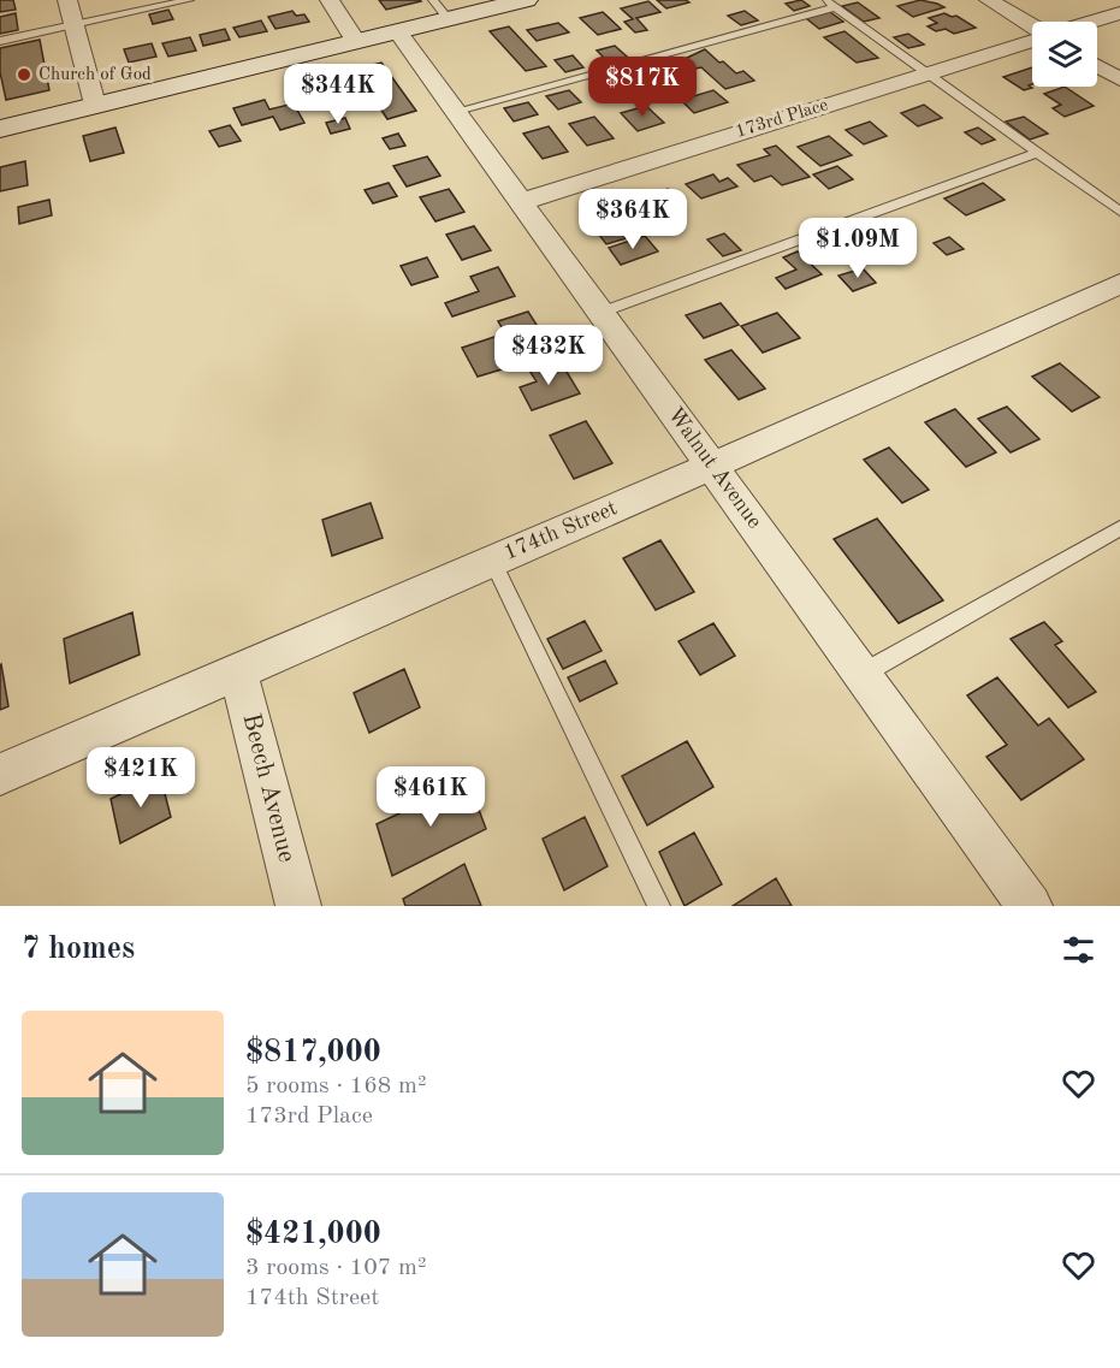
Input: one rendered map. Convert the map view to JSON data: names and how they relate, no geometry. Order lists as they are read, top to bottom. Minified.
{"streets":{"street":["173rd Place","Walnut Avenue","174th Street","Beech Avenue"]},"crossings":[["173rd Place","Walnut Avenue"],["Walnut Avenue","174th Street"],["174th Street","Beech Avenue"]],"places":["Church of God"],"page":{"price":["$817K","$344K","$364K","$1.09M","$432K","$421K","$461K"],"heading":"7 homes","list":[{"name":"$817,000","note":"5 rooms · 168 m² · 173rd Place"},{"name":"$421,000","note":"3 rooms · 107 m² · 174th Street"}]}}
